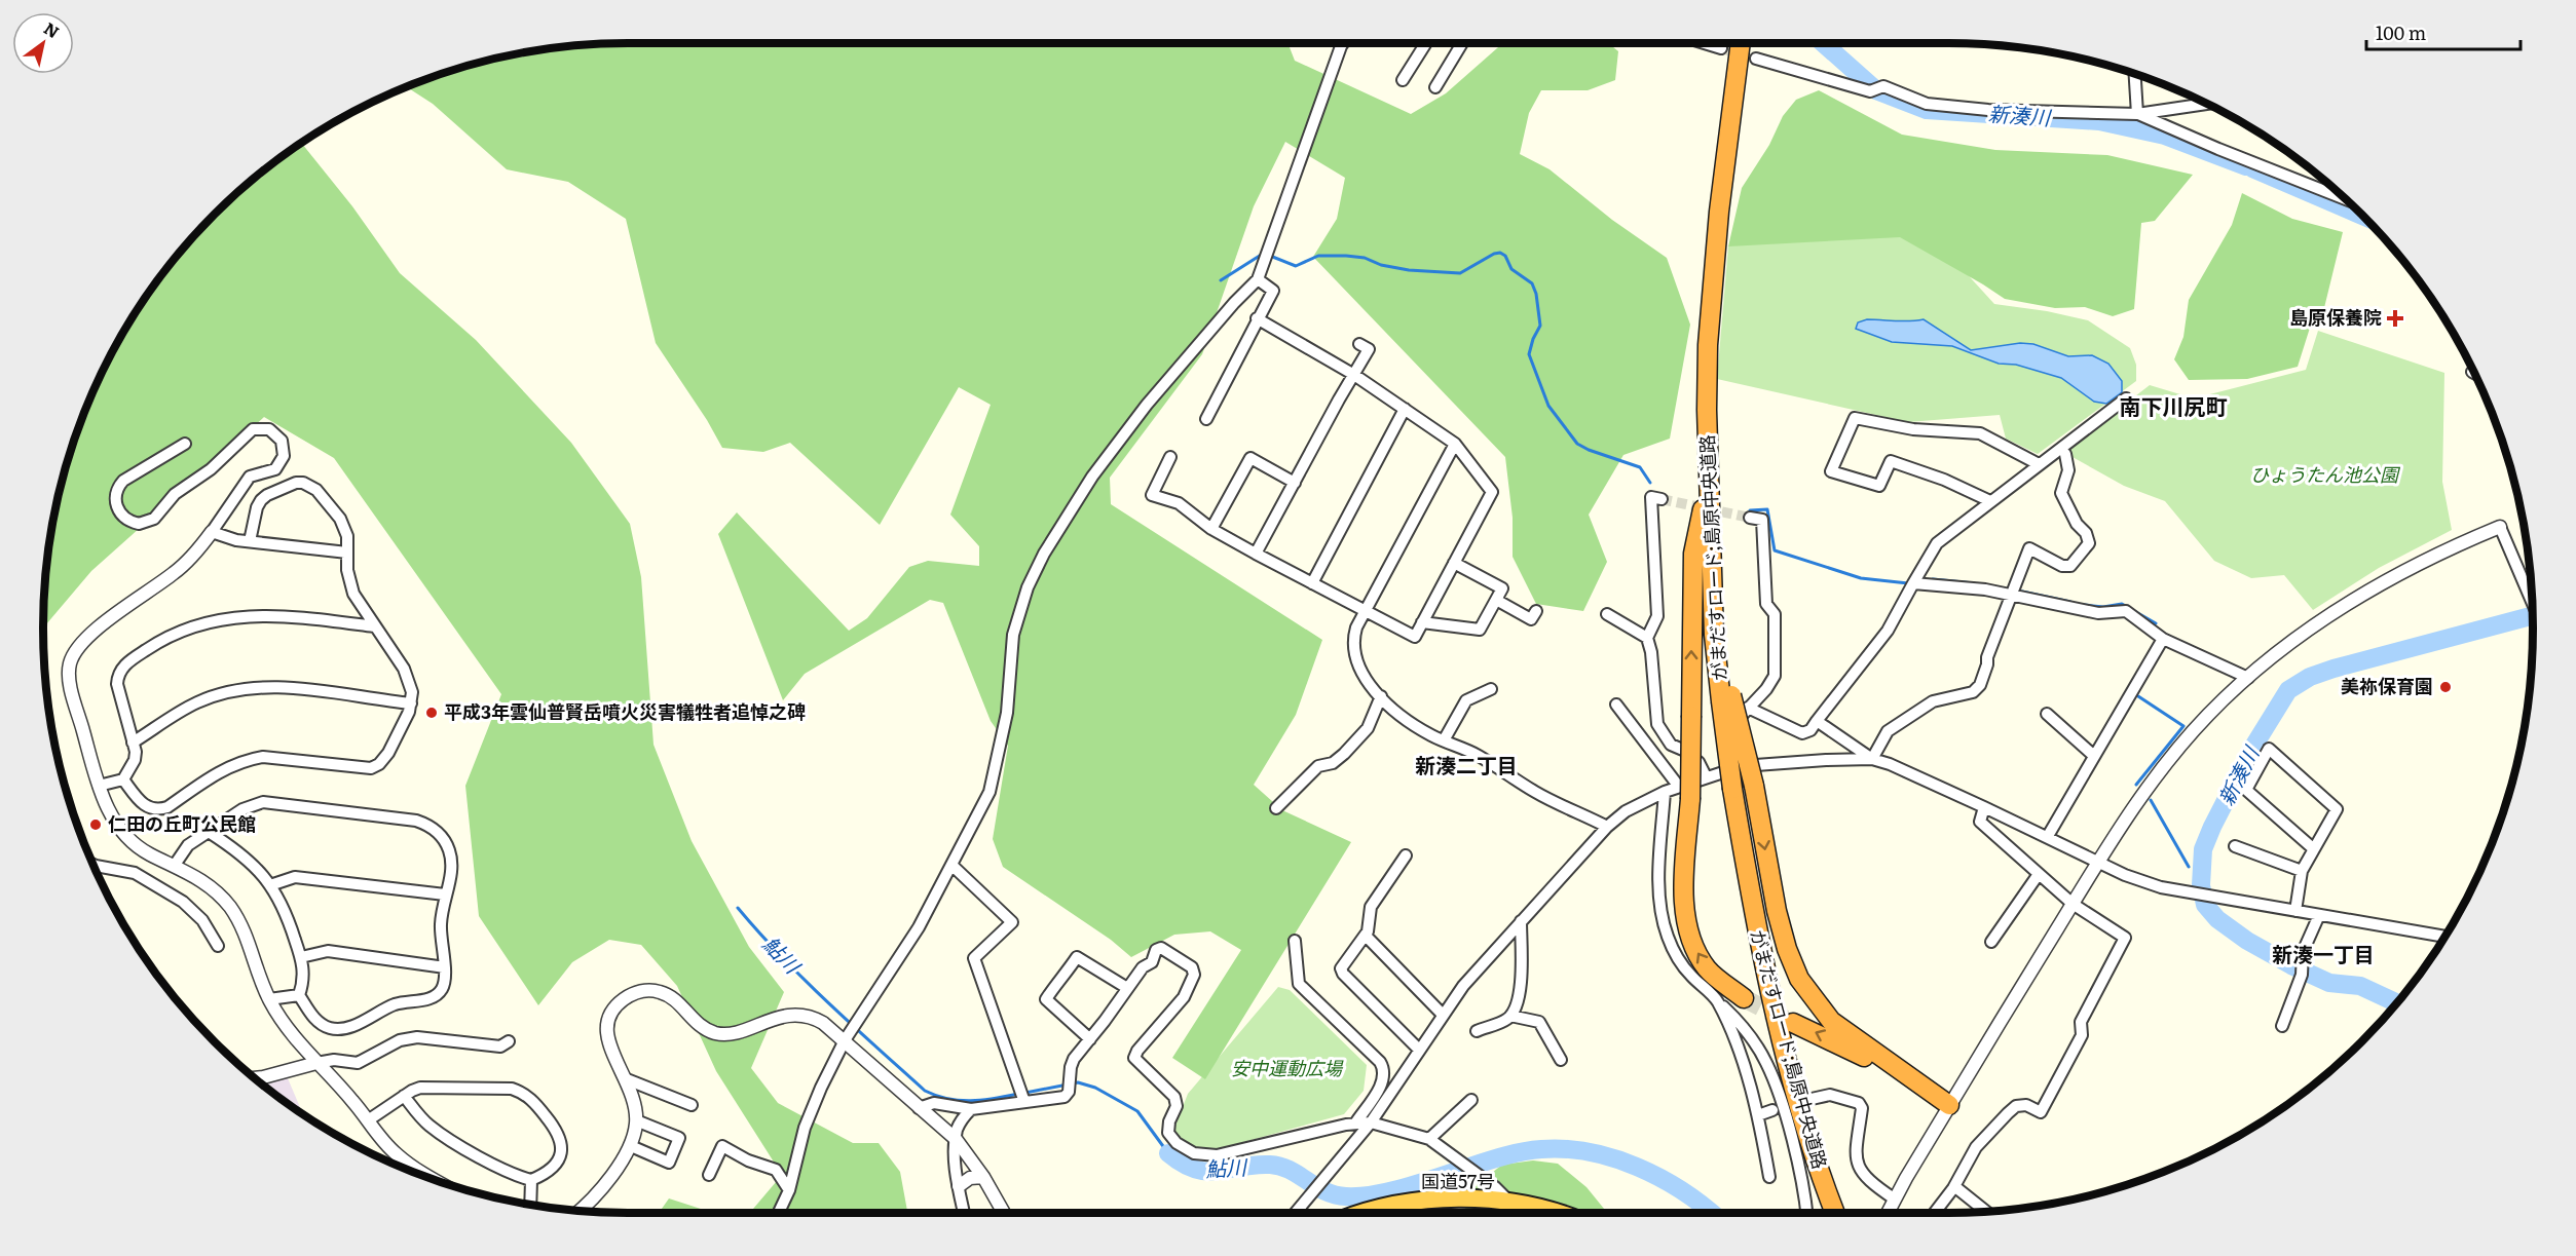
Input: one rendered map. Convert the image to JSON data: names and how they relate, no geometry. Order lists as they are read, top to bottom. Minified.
{"streets":{"highway":["がまだすロード;島原中央道路","国道57号"]},"districts":["南下川尻町","新湊二丁目","新湊一丁目"],"water":["新湊川","鮎川"],"parks":["ひょうたん池公園","安中運動広場"],"places":{"health":["島原保養院"],"other":["美祢保育園","平成3年雲仙普賢岳噴火災害犠牲者追悼之碑","仁田の丘町公民館"]},"scale_bar":"100 m","north":"top right"}
